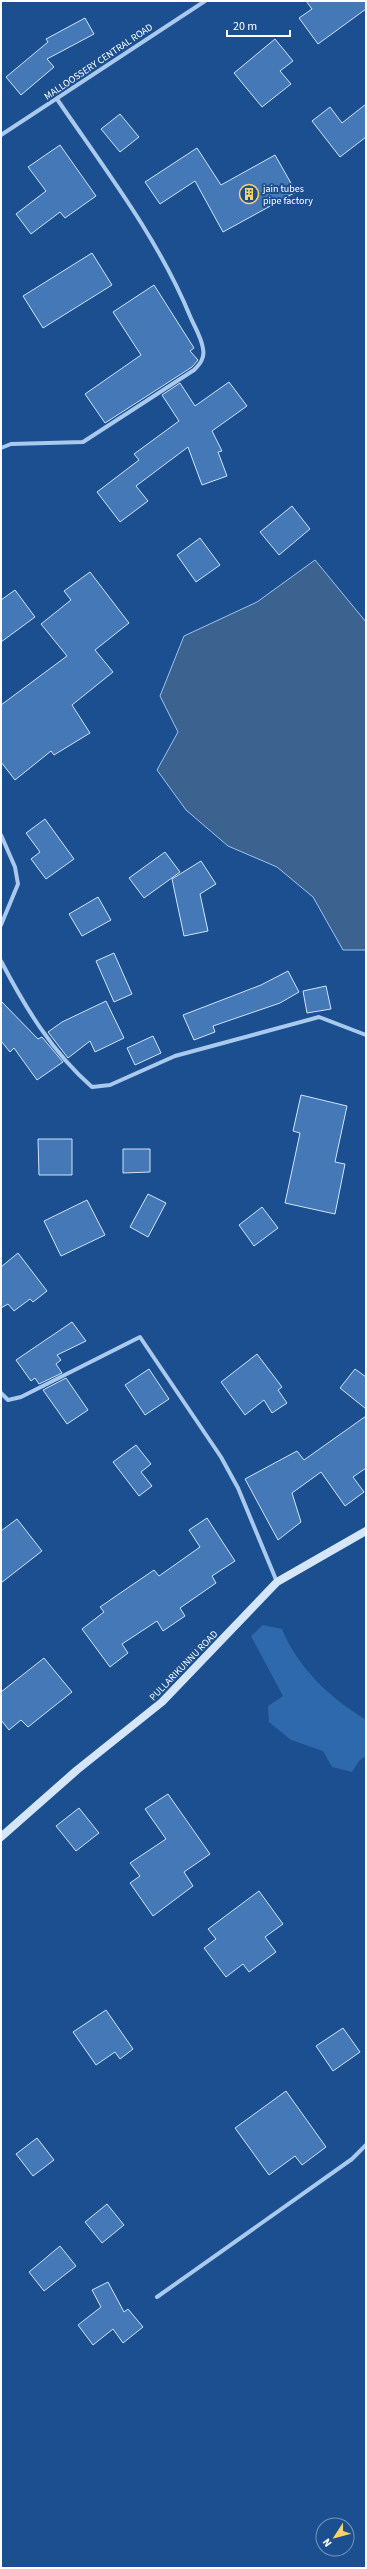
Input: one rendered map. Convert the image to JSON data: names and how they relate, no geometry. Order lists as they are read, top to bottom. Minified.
{"streets":{"main road":["PULLARIKUNNU ROAD"],"street":["MALLOOSSERY CENTRAL ROAD"]},"places":{"building":["jain tubes pipe factory"]},"scale_bar":"20 m","north":"bottom left"}
